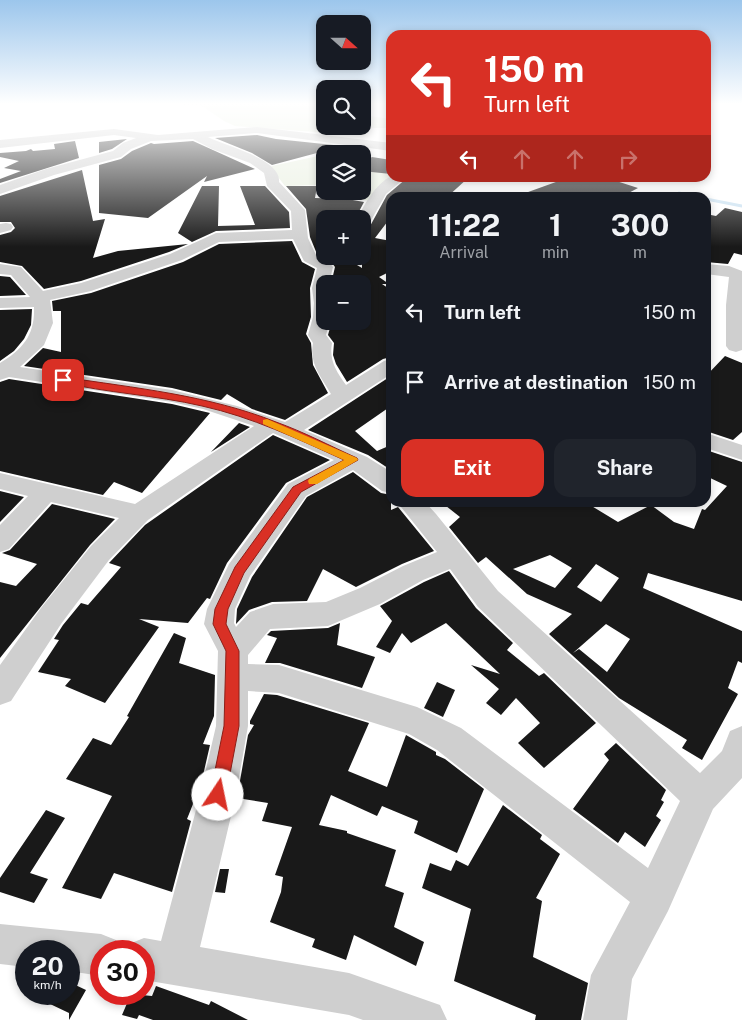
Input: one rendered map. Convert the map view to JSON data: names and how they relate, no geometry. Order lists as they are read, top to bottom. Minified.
{"north":"right","page":{"map_buttons":["+","−"],"turn":["150 m","Turn left"],"eta":["11:22","Arrival","1","min","300","m"],"list":[{"name":"Turn left","value":"150 m"},{"name":"Arrive at destination","value":"150 m"}],"buttons":["Exit","Share"],"speed":"20 km/h","limit":"30"}}
